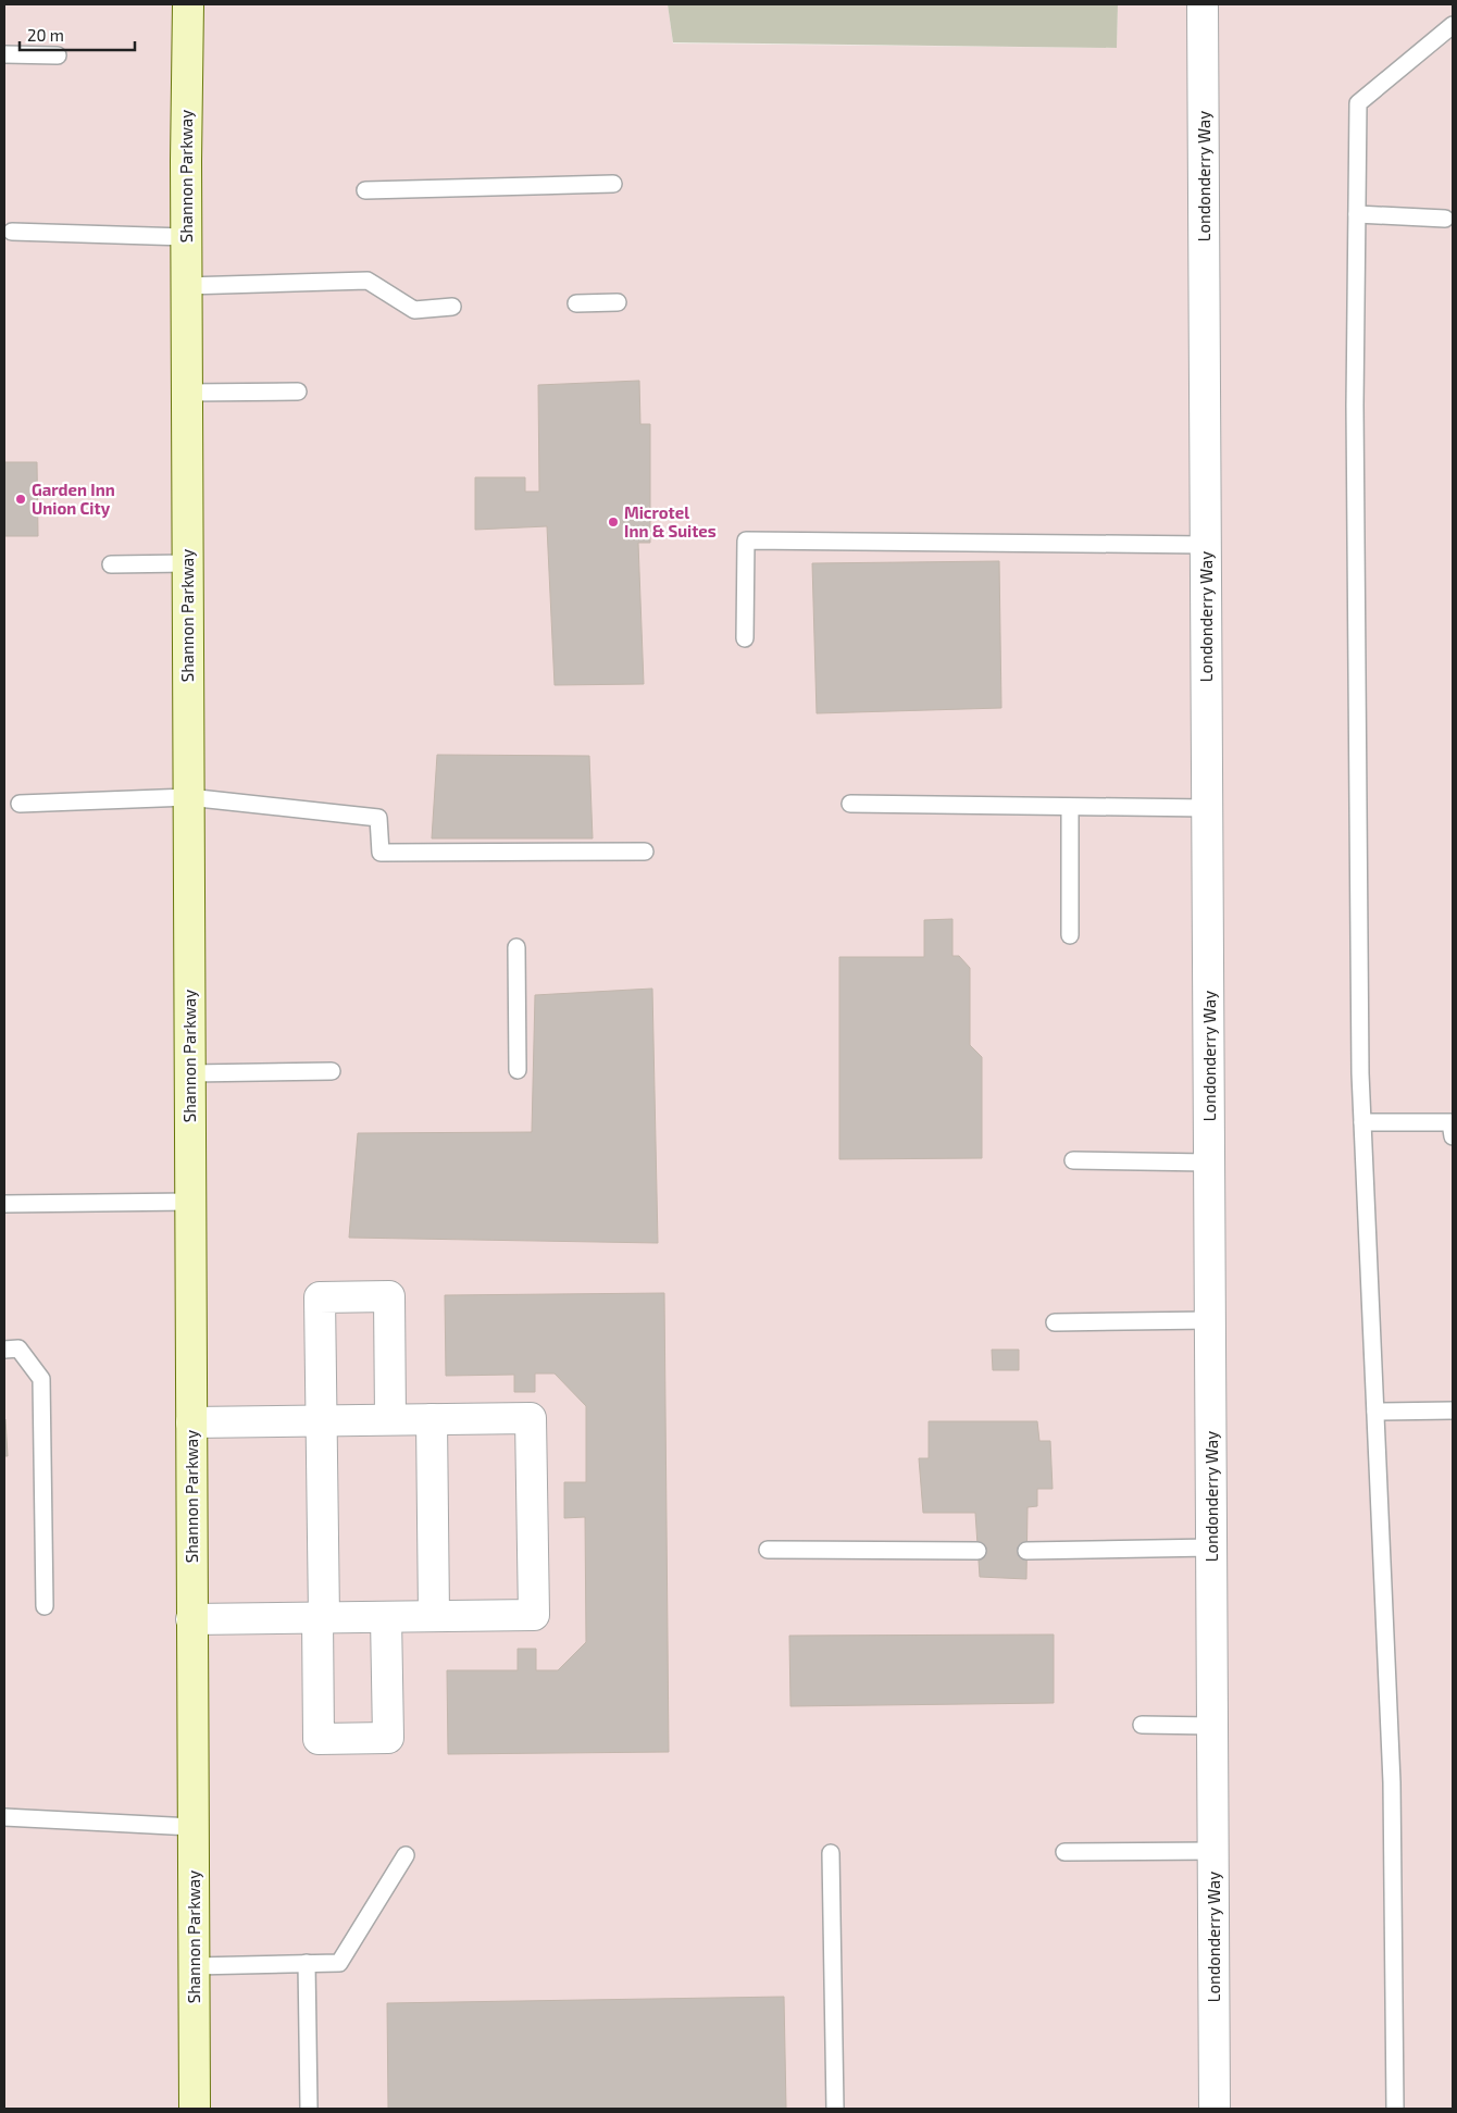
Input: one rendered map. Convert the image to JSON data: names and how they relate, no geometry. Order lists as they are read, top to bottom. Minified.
{"streets":{"street":["Shannon Parkway","Londonderry Way"]},"places":["Garden Inn Union City","Microtel Inn & Suites"],"scale_bar":"20 m"}
